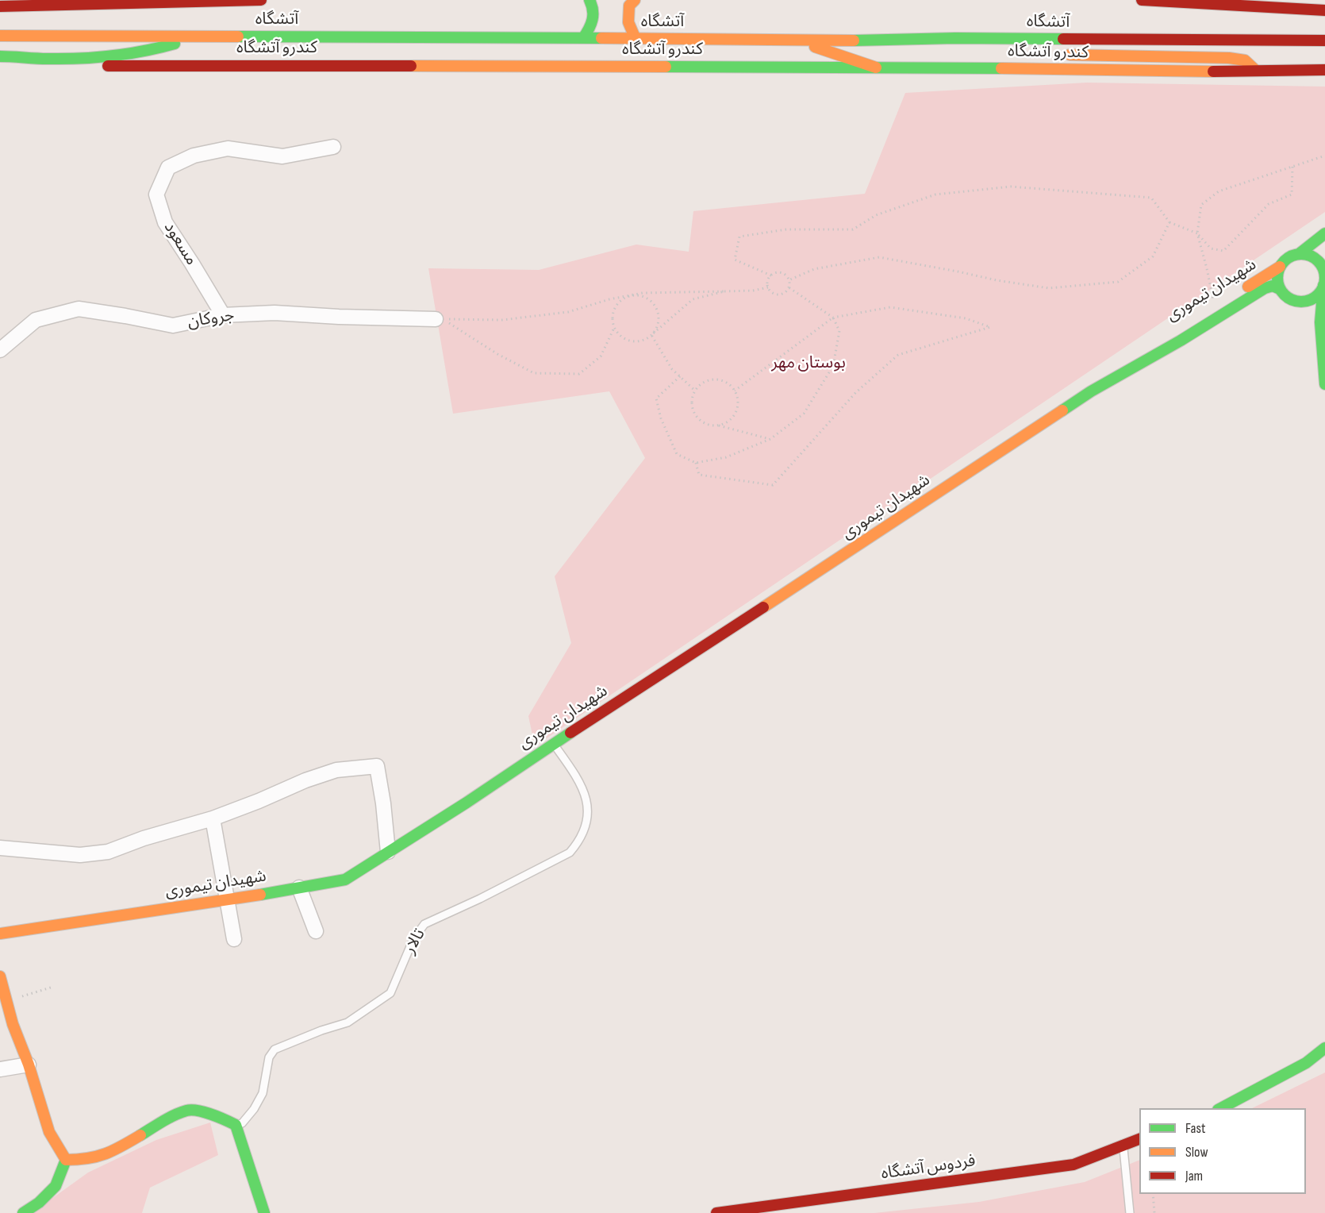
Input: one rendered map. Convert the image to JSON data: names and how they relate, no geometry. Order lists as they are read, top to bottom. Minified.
{"streets":{"main road":["آتشگاه","کندرو آتشگاه","شهیدان تیموری","فردوس آتشگاه"],"street":["مسعود","جروکان"],"lane":["تالار"]},"crossings":[["مسعود","جروکان"],["شهیدان تیموری","تالار"]],"parks":["بوستان مهر"],"legend":["Fast","Slow","Jam"]}
